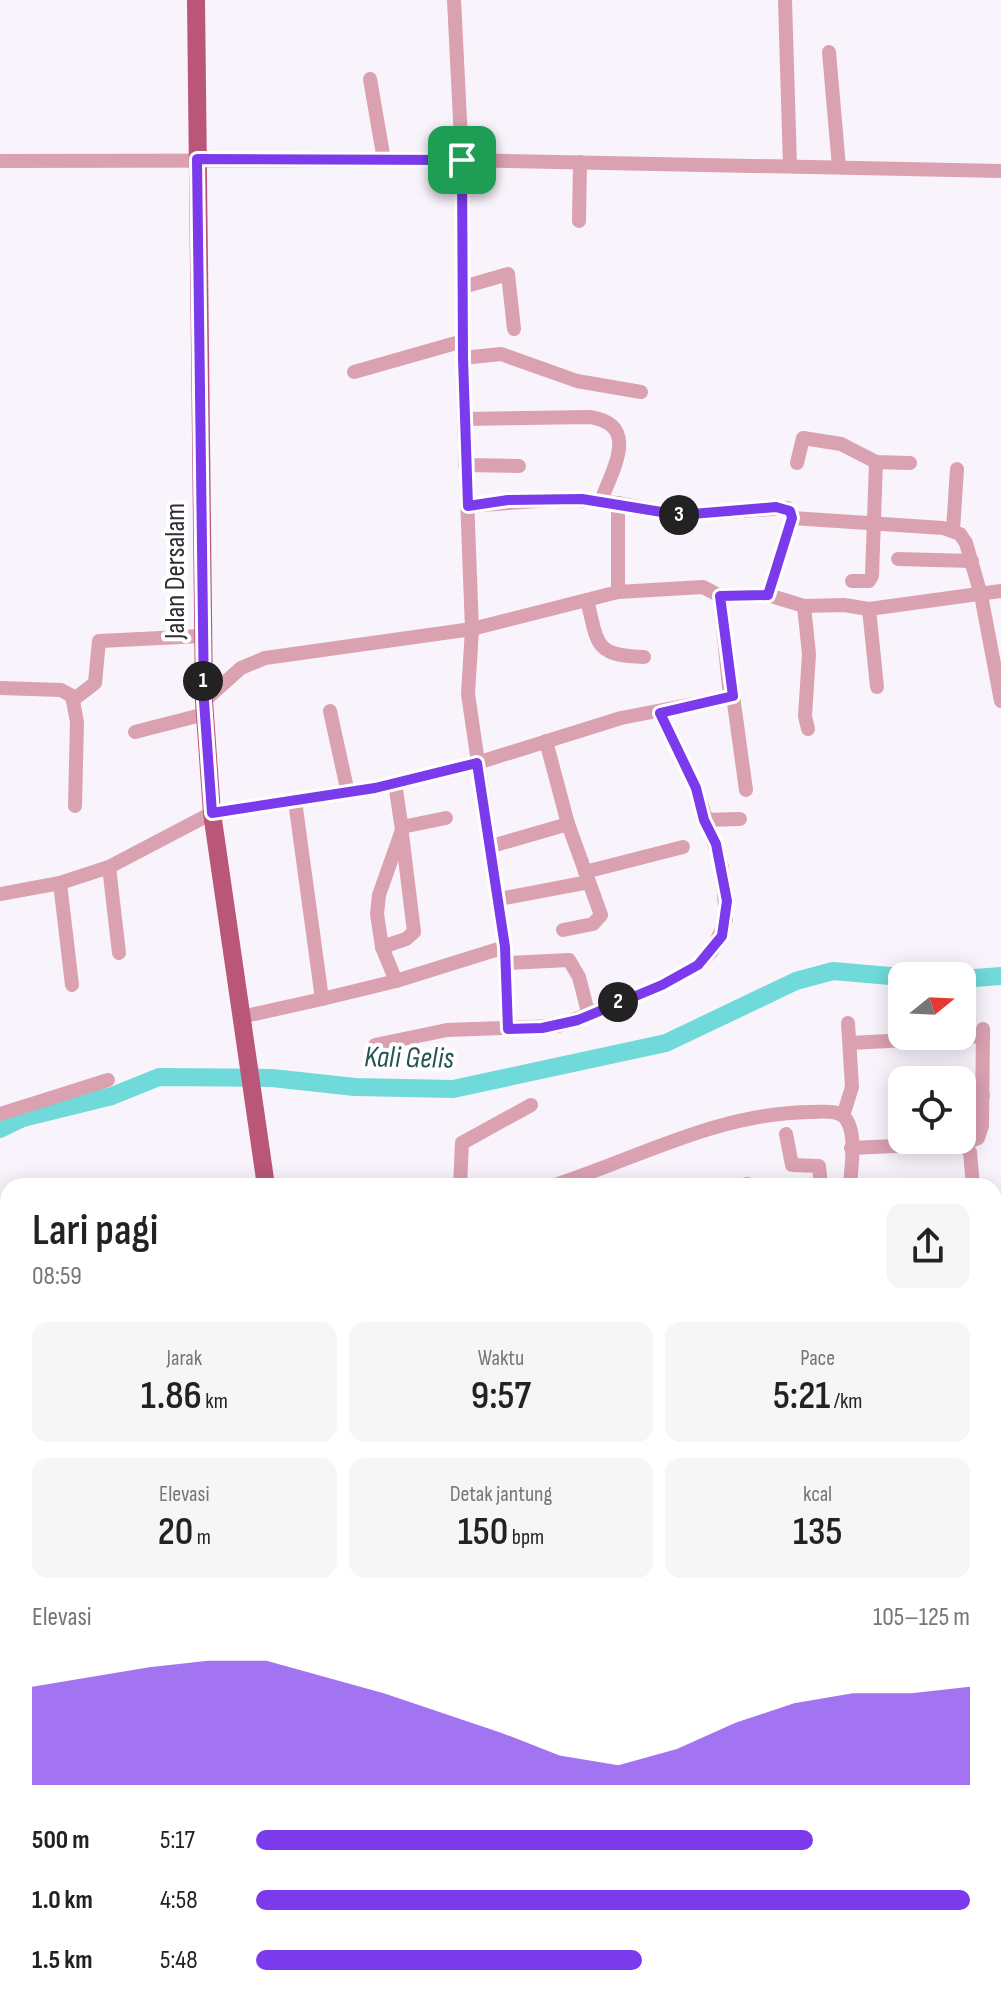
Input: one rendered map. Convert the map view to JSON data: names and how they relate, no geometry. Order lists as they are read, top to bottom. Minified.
{"streets":{"main road":["Jalan Dersalam"]},"water":["Kali Gelis"],"north":"right","page":{"pins":["3","1","2"],"heading":["Lari pagi","08:59"],"stats":[["Jarak","1.86 km"],["Waktu","9:57"],["Pace","5:21 /km"],["Elevasi","20 m"],["Detak jantung","150 bpm"],["kcal","135"]],"chart":["Elevasi","105–125 m"],"list":[{"name":"500 m","note":"5:17"},{"name":"1.0 km","note":"4:58"},{"name":"1.5 km","note":"5:48"}]}}
